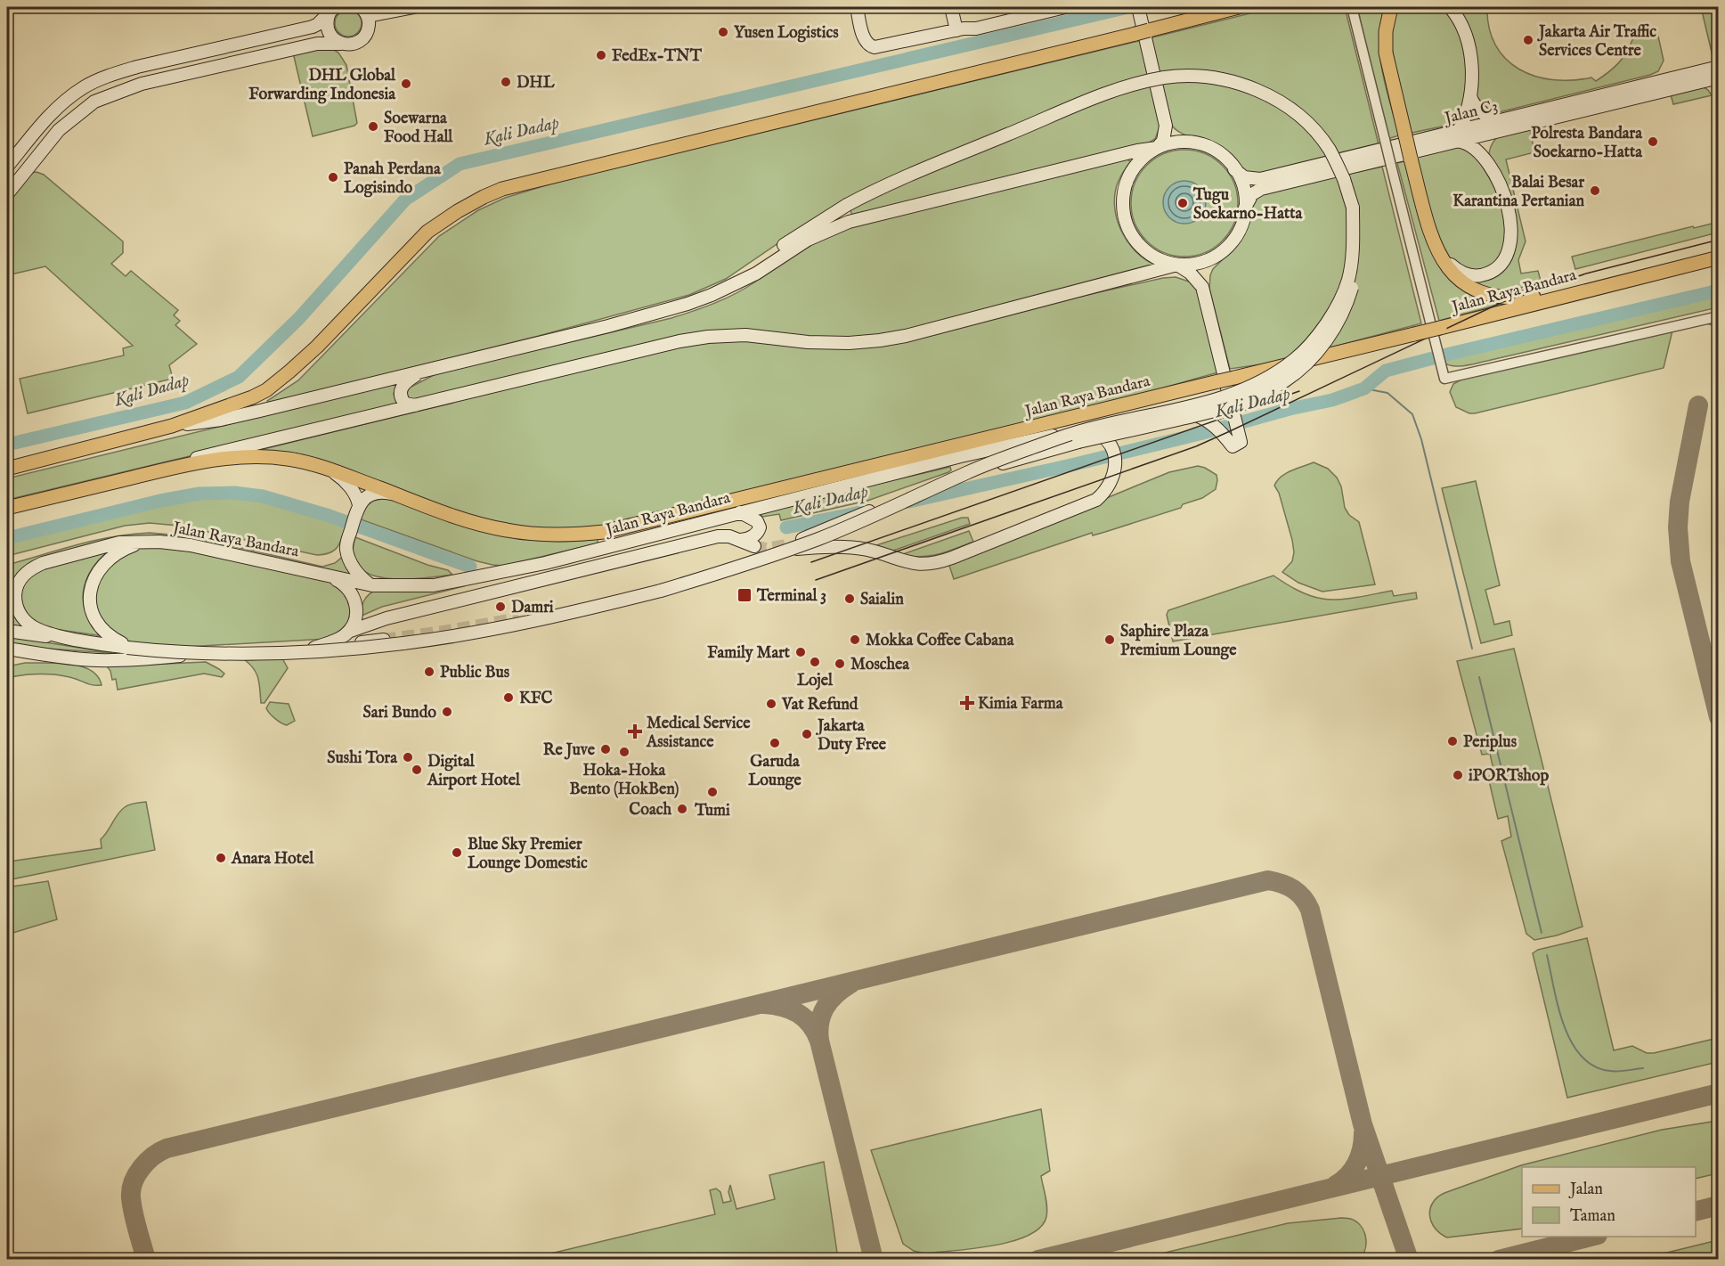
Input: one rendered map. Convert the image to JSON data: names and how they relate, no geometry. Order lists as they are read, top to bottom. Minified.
{"streets":{"main road":["Jalan Raya Bandara"],"street":["Jalan C3"]},"crossings":[["Jalan C3","Jalan Raya Bandara"]],"water":["Kali Dadap"],"places":{"other":["Yusen Logistics","Jakarta Air Traffic Services Centre","FedEx-TNT","DHL","DHL Global Forwarding Indonesia","Soewarna Food Hall","Polresta Bandara Soekarno-Hatta","Panah Perdana Logisindo","Balai Besar Karantina Pertanian","Tugu Soekarno-Hatta","Saialin","Damri","Mokka Coffee Cabana","Saphire Plaza Premium Lounge","Family Mart","Lojel","Moschea","Public Bus","KFC","Vat Refund","Sari Bundo","Jakarta Duty Free","Periplus","Garuda Lounge","Re Juve","Hoka-Hoka Bento (HokBen)","Sushi Tora","Digital Airport Hotel","iPORTshop","Tumi","Coach","Blue Sky Premier Lounge Domestic","Anara Hotel"],"transit":["Terminal 3"],"health":["Kimia Farma","Medical Service Assistance"]},"legend":["Jalan","Taman"]}
